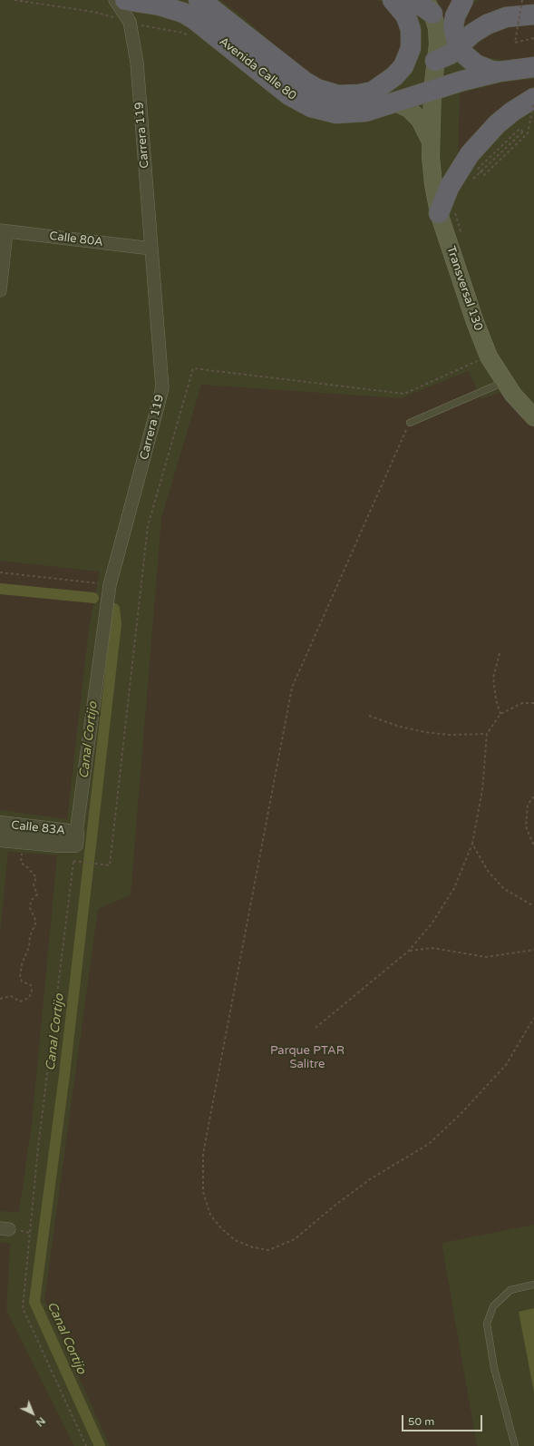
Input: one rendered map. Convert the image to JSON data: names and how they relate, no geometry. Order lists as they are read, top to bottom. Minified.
{"streets":{"highway":["Avenida Calle 80"],"main road":["Transversal 130"],"street":["Carrera 119","Calle 80A","Calle 83A"]},"crossings":[["Avenida Calle 80","Transversal 130"],["Carrera 119","Calle 80A"],["Carrera 119","Calle 83A"]],"water":["Canal Cortijo"],"parks":["Parque PTAR Salitre"],"scale_bar":"50 m","north":"bottom right"}
